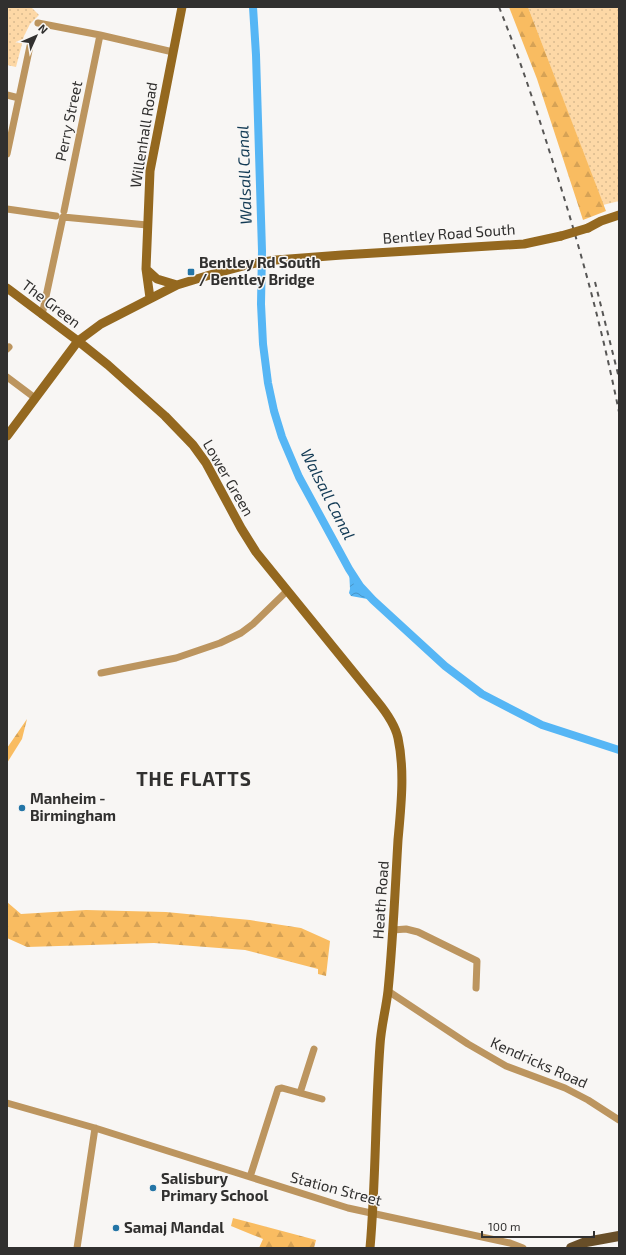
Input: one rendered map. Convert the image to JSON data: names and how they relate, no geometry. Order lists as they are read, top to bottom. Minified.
{"streets":{"street":["Perry Street","Willenhall Road","Bentley Road South","The Green","Lower Green","Heath Road","Kendricks Road","Station Street"]},"crossings":[["Perry Street","The Green"],["The Green","Lower Green"],["Lower Green","Heath Road"],["Heath Road","Kendricks Road"],["Heath Road","Station Street"]],"districts":["THE FLATTS"],"water":["Walsall Canal"],"places":{"transit":["Bentley Rd South / Bentley Bridge"],"other":["Manheim - Birmingham","Salisbury Primary School","Samaj Mandal"]},"scale_bar":"100 m","north":"top right"}
